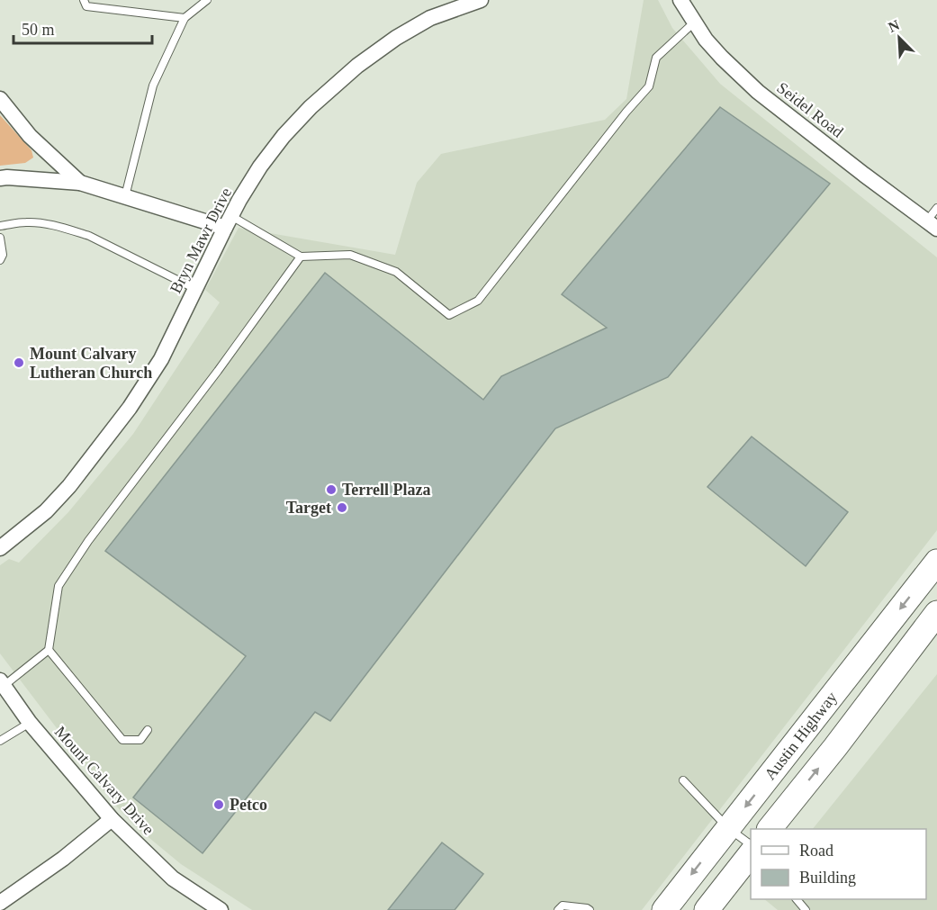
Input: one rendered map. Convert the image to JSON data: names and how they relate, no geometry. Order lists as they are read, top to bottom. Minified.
{"streets":{"main road":["Austin Highway"],"street":["Seidel Road","Bryn Mawr Drive","Mount Calvary Drive"]},"places":["Mount Calvary Lutheran Church","Terrell Plaza","Target","Petco"],"legend":["Road","Building"],"scale_bar":"50 m","north":"top left"}
